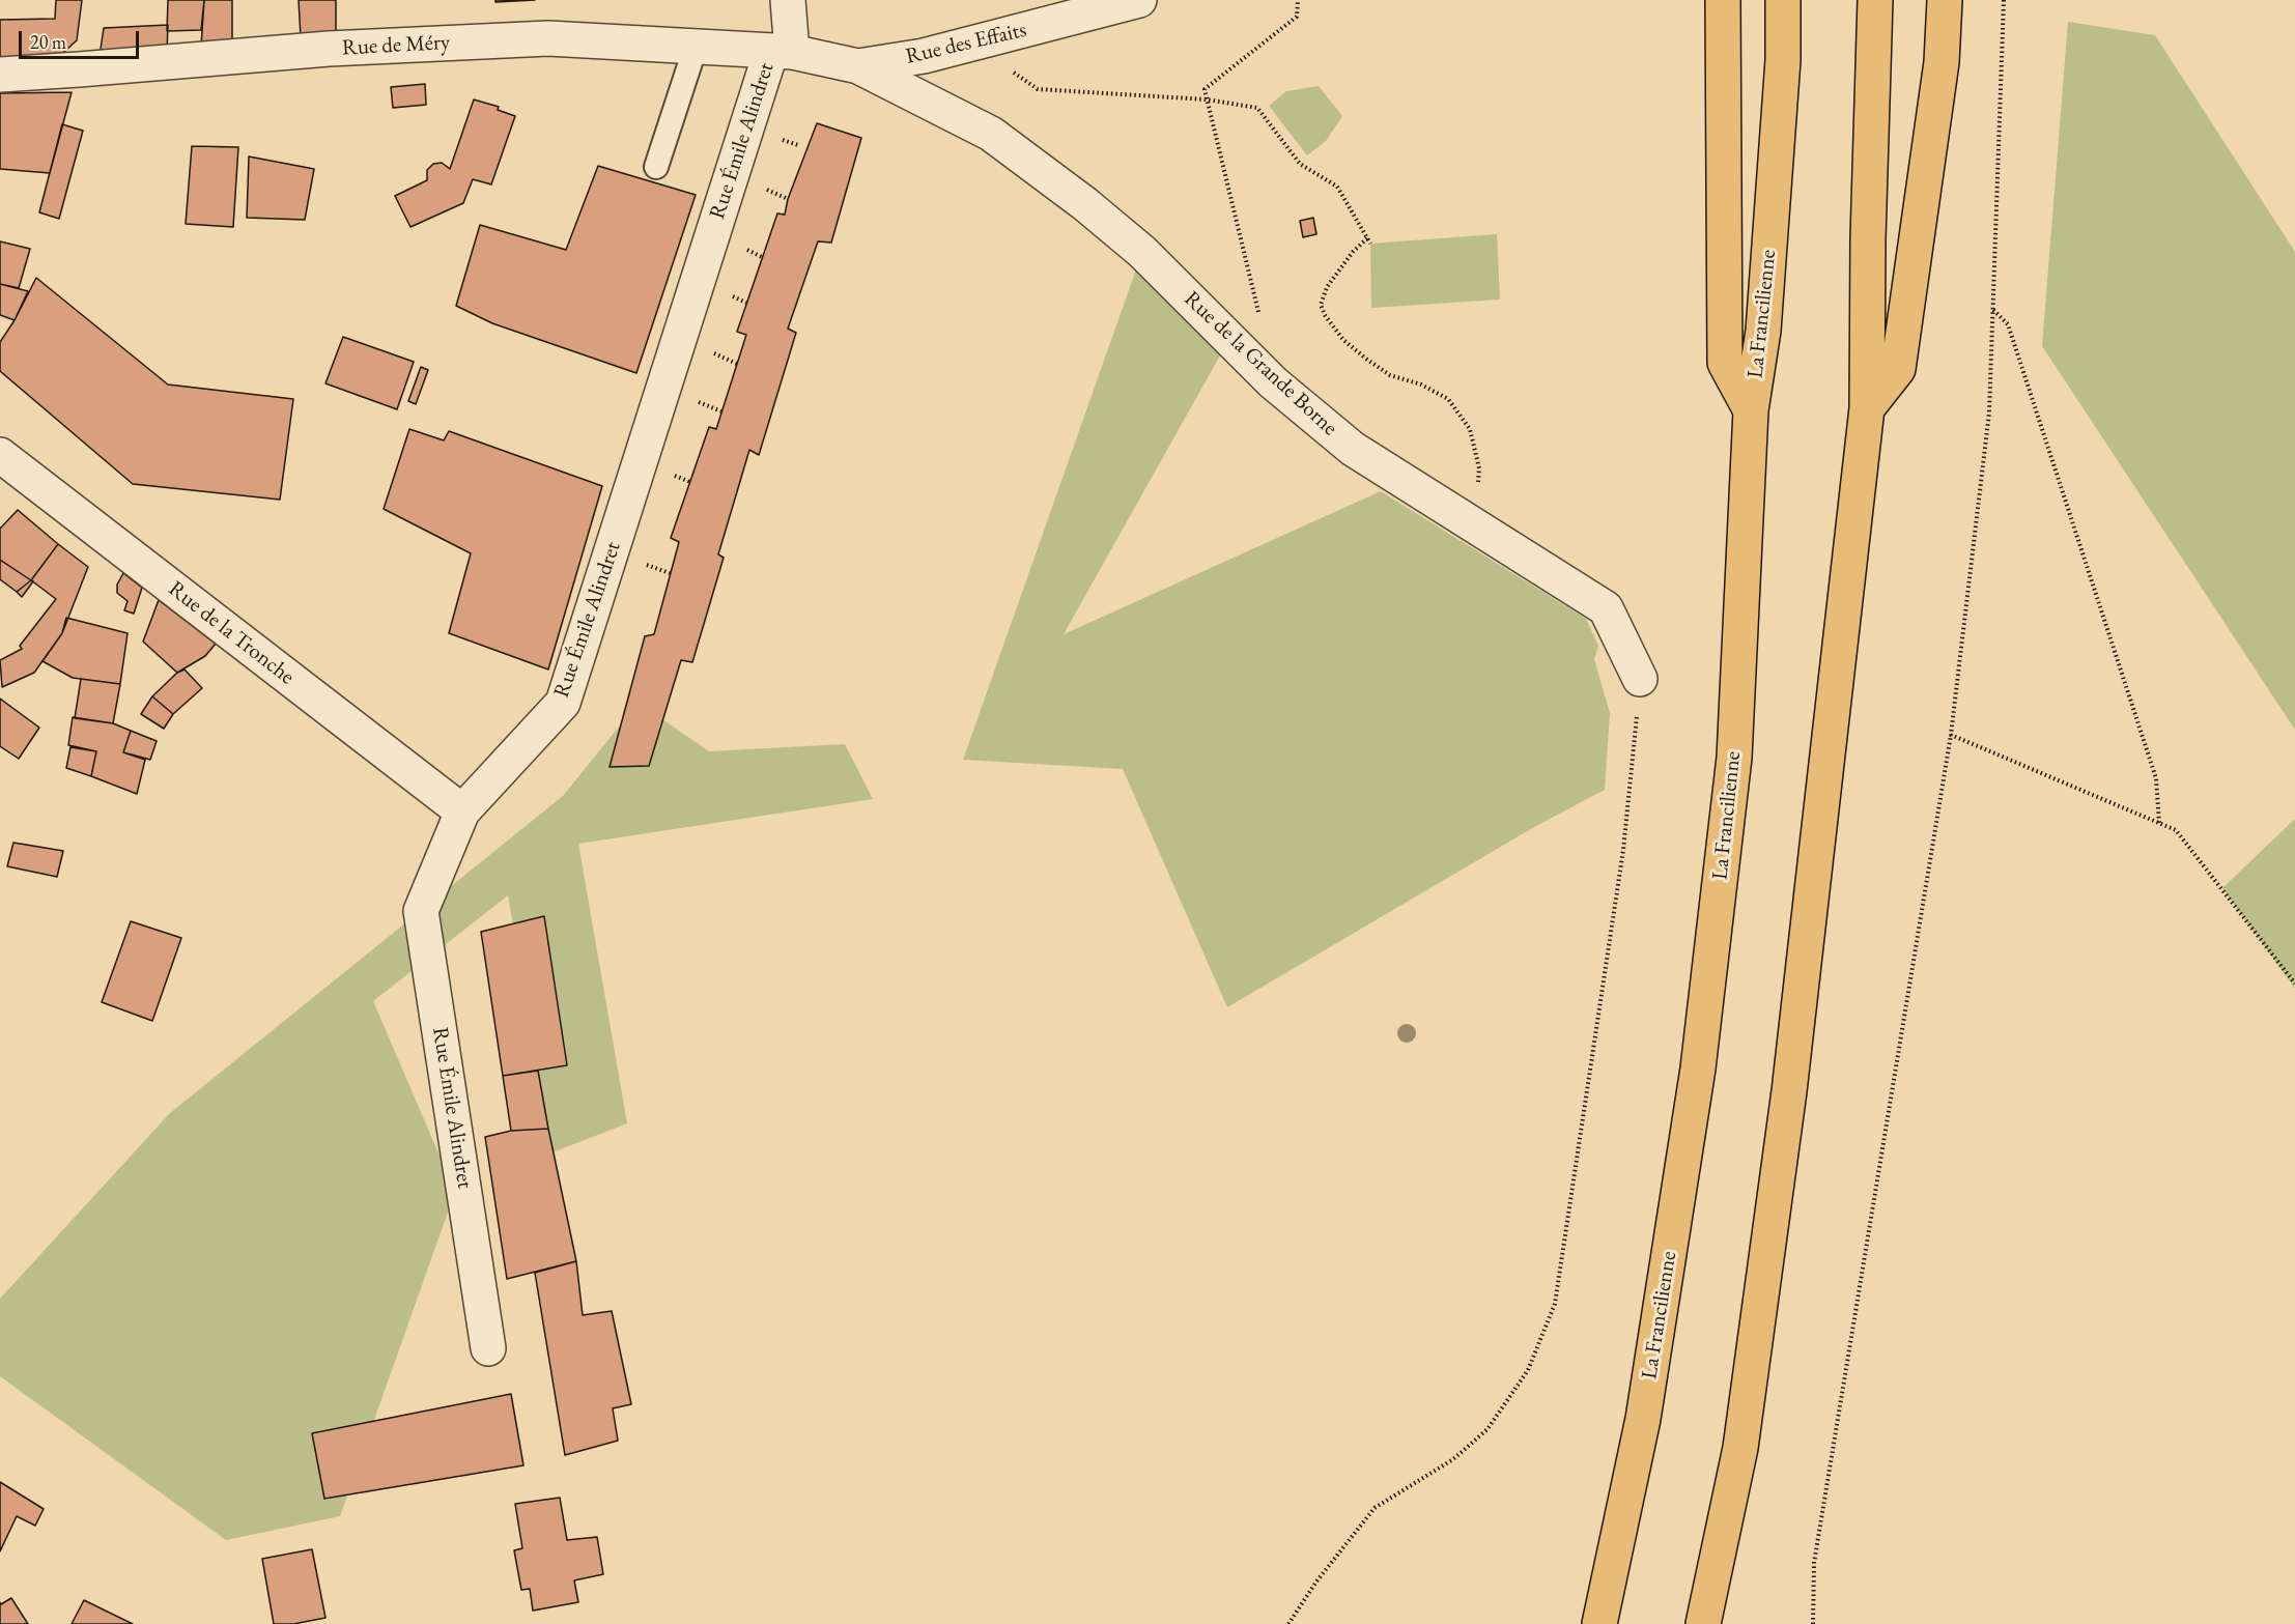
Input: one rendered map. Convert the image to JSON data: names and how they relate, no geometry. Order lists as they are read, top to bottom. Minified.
{"streets":{"highway":["La Francilienne"],"street":["Rue des Effaits","Rue de Méry","Rue Émile Alindret","Rue de la Grande Borne","Rue de la Tronche"]},"crossings":[["Rue des Effaits","Rue de Méry"],["Rue des Effaits","Rue Émile Alindret"],["Rue des Effaits","Rue de la Grande Borne"],["Rue de Méry","Rue Émile Alindret"],["Rue Émile Alindret","Rue de la Tronche"]],"scale_bar":"20 m"}
